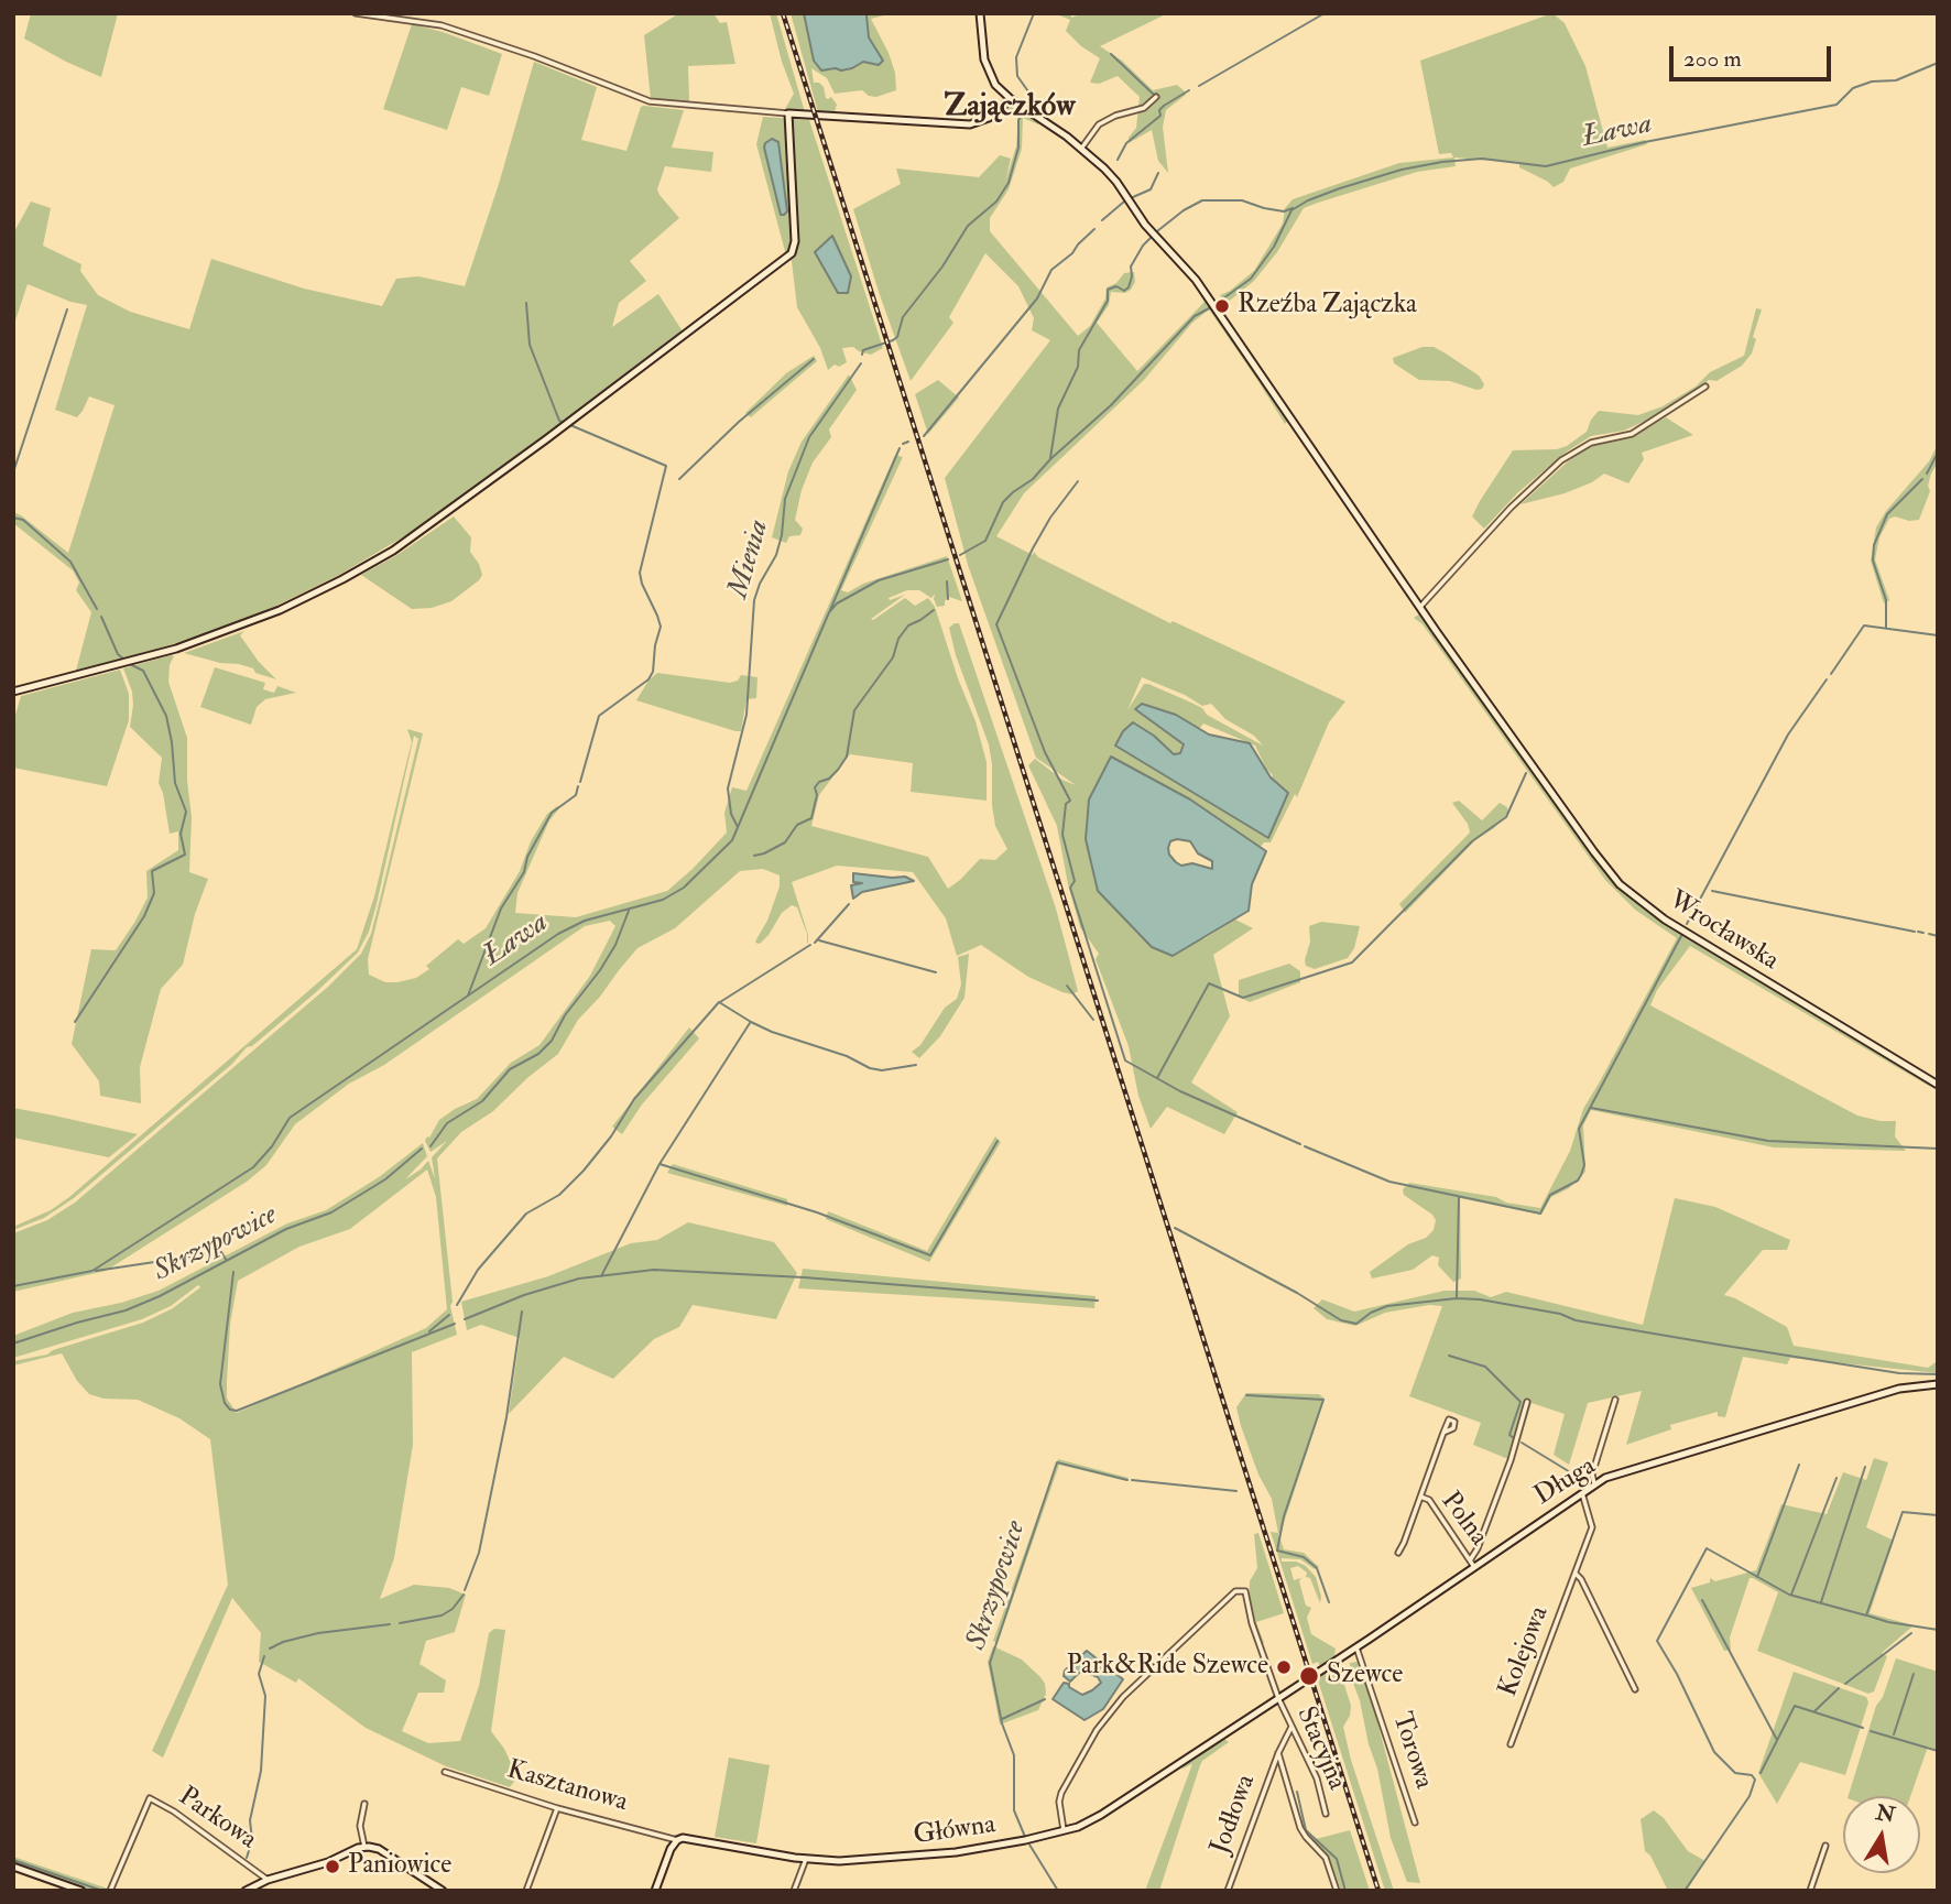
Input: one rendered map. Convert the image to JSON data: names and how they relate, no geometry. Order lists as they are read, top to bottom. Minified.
{"streets":{"street":["Wrocławska","Długa","Polna","Kolejowa","Stacyjna","Torowa","Kasztanowa","Jodłowa","Parkowa","Główna"]},"crossings":[["Długa","Polna"],["Długa","Kolejowa"],["Długa","Stacyjna"],["Długa","Torowa"],["Długa","Główna"],["Stacyjna","Jodłowa"],["Stacyjna","Główna"],["Kasztanowa","Główna"]],"districts":["Zajączków"],"water":["Ława","Mienia","Skrzypowice"],"places":["Rzeźba Zajączka","Park&Ride Szewce","Szewce","Paniowice"],"scale_bar":"200 m","north":"top"}
